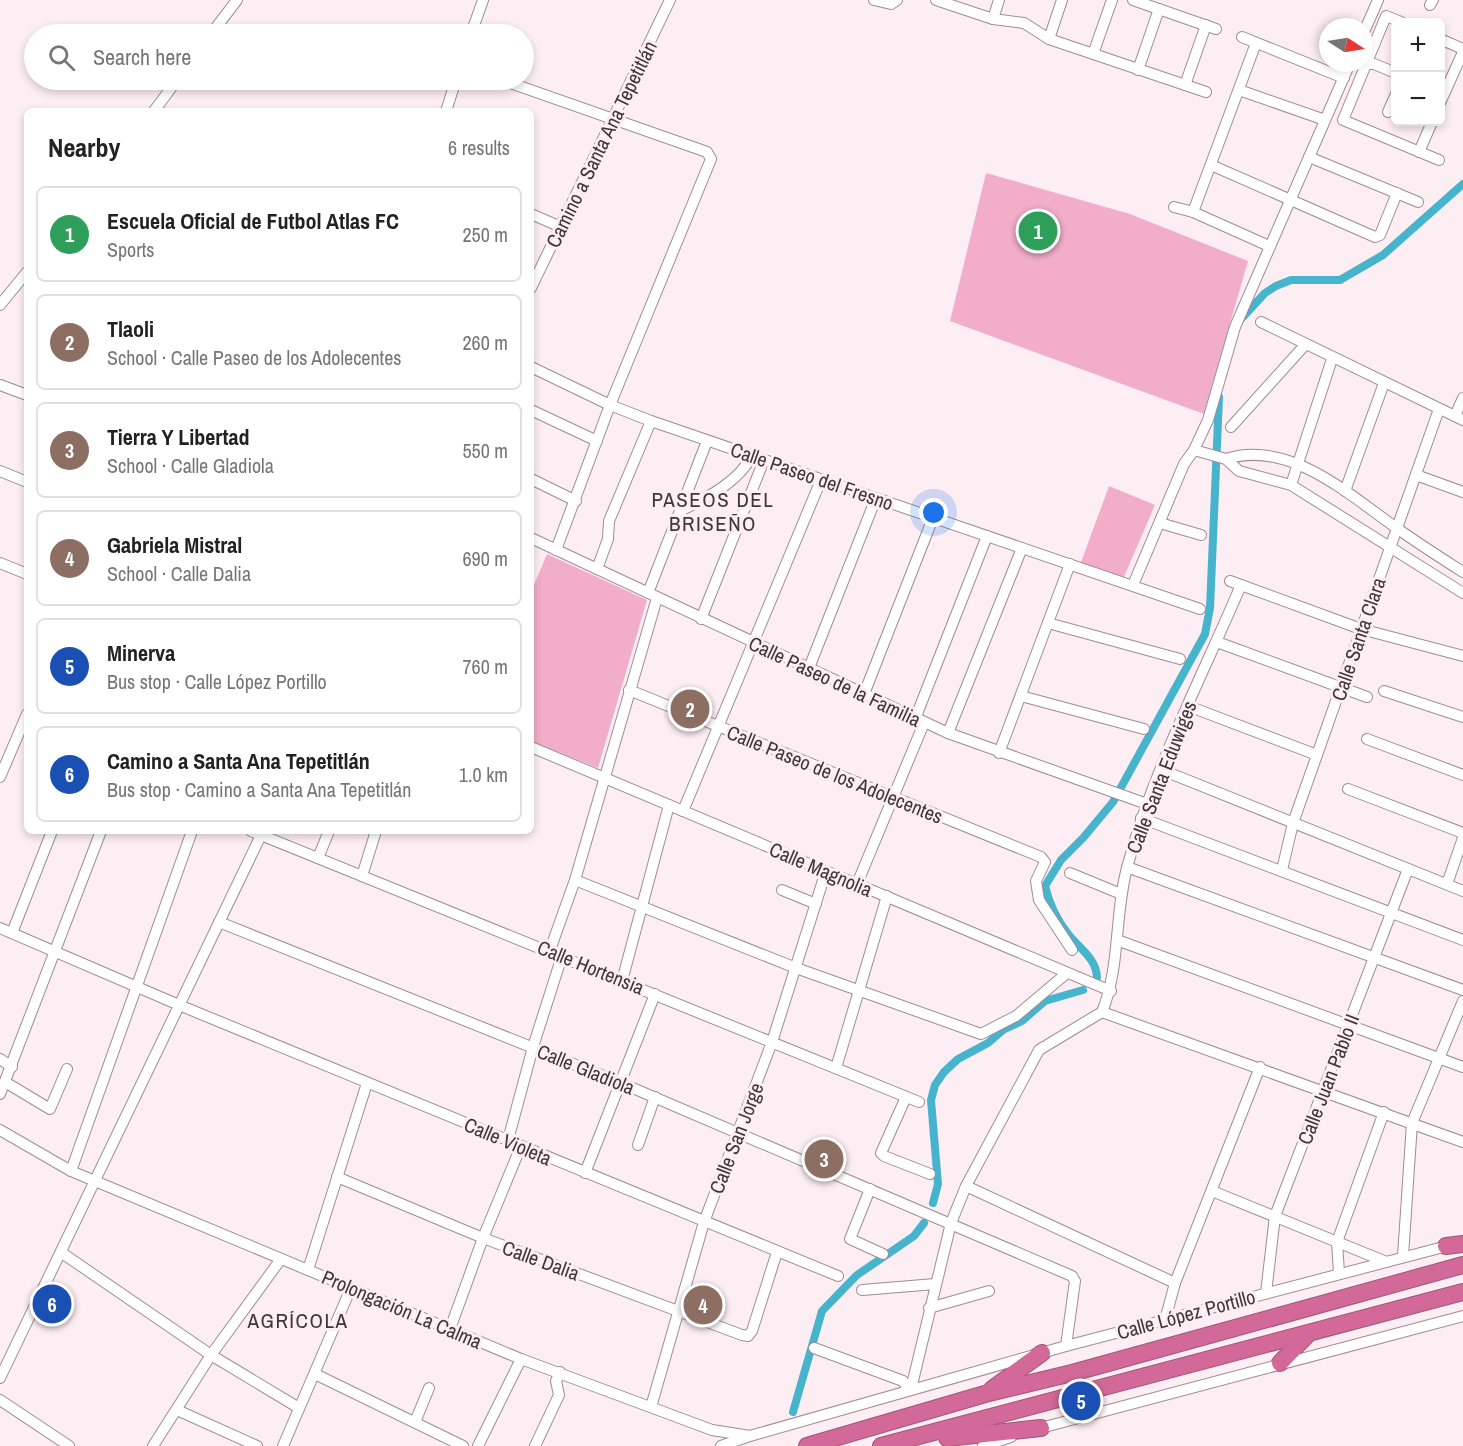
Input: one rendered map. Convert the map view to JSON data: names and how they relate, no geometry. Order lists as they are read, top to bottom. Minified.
{"streets":{"street":["Camino a Santa Ana Tepetitlán","Calle Paseo del Fresno","Calle Santa Clara","Calle Paseo de la Familia","Calle Paseo de los Adolecentes","Calle Santa Eduwiges","Calle Magnolia","Calle Hortensia","Calle Gladiola","Calle Juan Pablo II","Calle San Jorge","Calle Violeta","Calle Dalia","Prolongación La Calma","Calle López Portillo"]},"crossings":[["Calle Paseo de la Familia","Calle Santa Eduwiges"],["Calle Santa Eduwiges","Calle Magnolia"],["Calle Magnolia","Calle San Jorge"],["Calle Hortensia","Calle San Jorge"],["Calle Gladiola","Calle San Jorge"],["Calle Gladiola","Calle López Portillo"],["Calle Juan Pablo II","Calle López Portillo"],["Calle San Jorge","Calle Violeta"],["Calle San Jorge","Calle Dalia"],["Calle San Jorge","Prolongación La Calma"],["Calle Violeta","Calle Dalia"],["Prolongación La Calma","Calle López Portillo"]],"districts":["PASEOS DEL BRISEÑO","AGRÍCOLA"],"north":"right","page":{"map_buttons":["+","−"],"search":"Search here","heading":["Nearby","6 results"],"list":[{"mark":"1","name":"Escuela Oficial de Futbol Atlas FC","note":"Sports","value":"250 m"},{"mark":"2","name":"Tlaoli","note":"School · Calle Paseo de los Adolecentes","value":"260 m"},{"mark":"3","name":"Tierra Y Libertad","note":"School · Calle Gladiola","value":"550 m"},{"mark":"4","name":"Gabriela Mistral","note":"School · Calle Dalia","value":"690 m"},{"mark":"5","name":"Minerva","note":"Bus stop · Calle López Portillo","value":"760 m"},{"mark":"6","name":"Camino a Santa Ana Tepetitlán","note":"Bus stop · Camino a Santa Ana Tepetitlán","value":"1.0 km"}],"pins":["1","2","3","6","4","5"]}}
